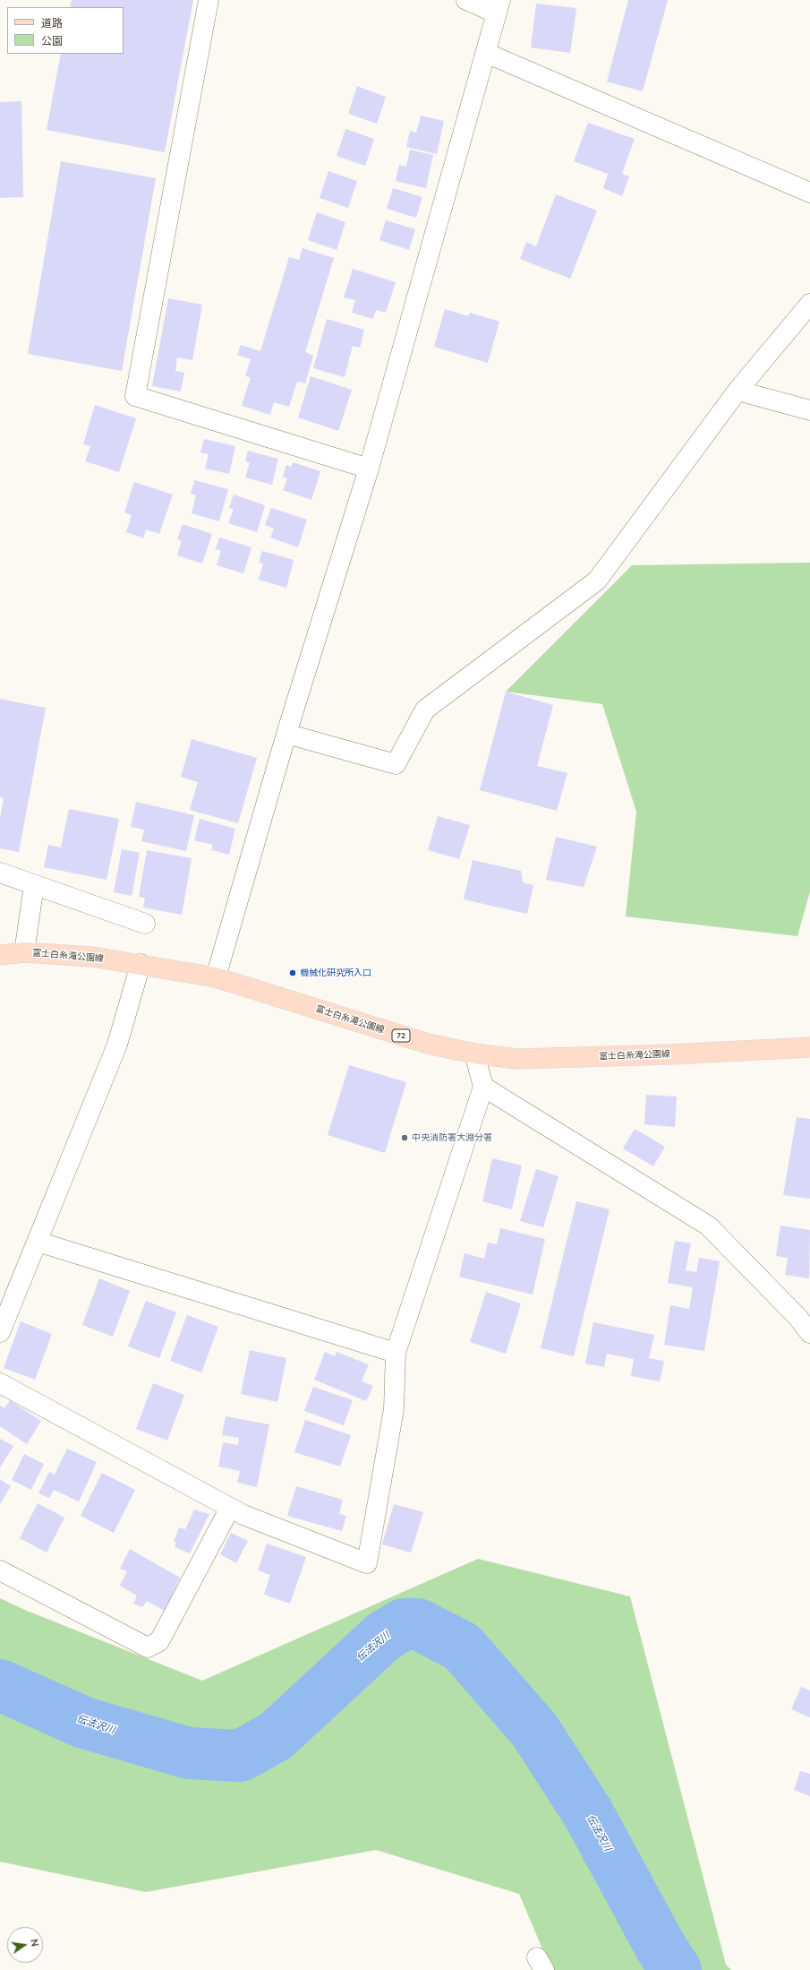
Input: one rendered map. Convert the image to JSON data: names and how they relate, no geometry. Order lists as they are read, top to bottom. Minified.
{"streets":{"main road":["富士白糸滝公園線","72"]},"water":["伝法沢川"],"places":["機械化研究所入口","中央消防署大淵分署"],"legend":["道路","公園"],"north":"right"}
